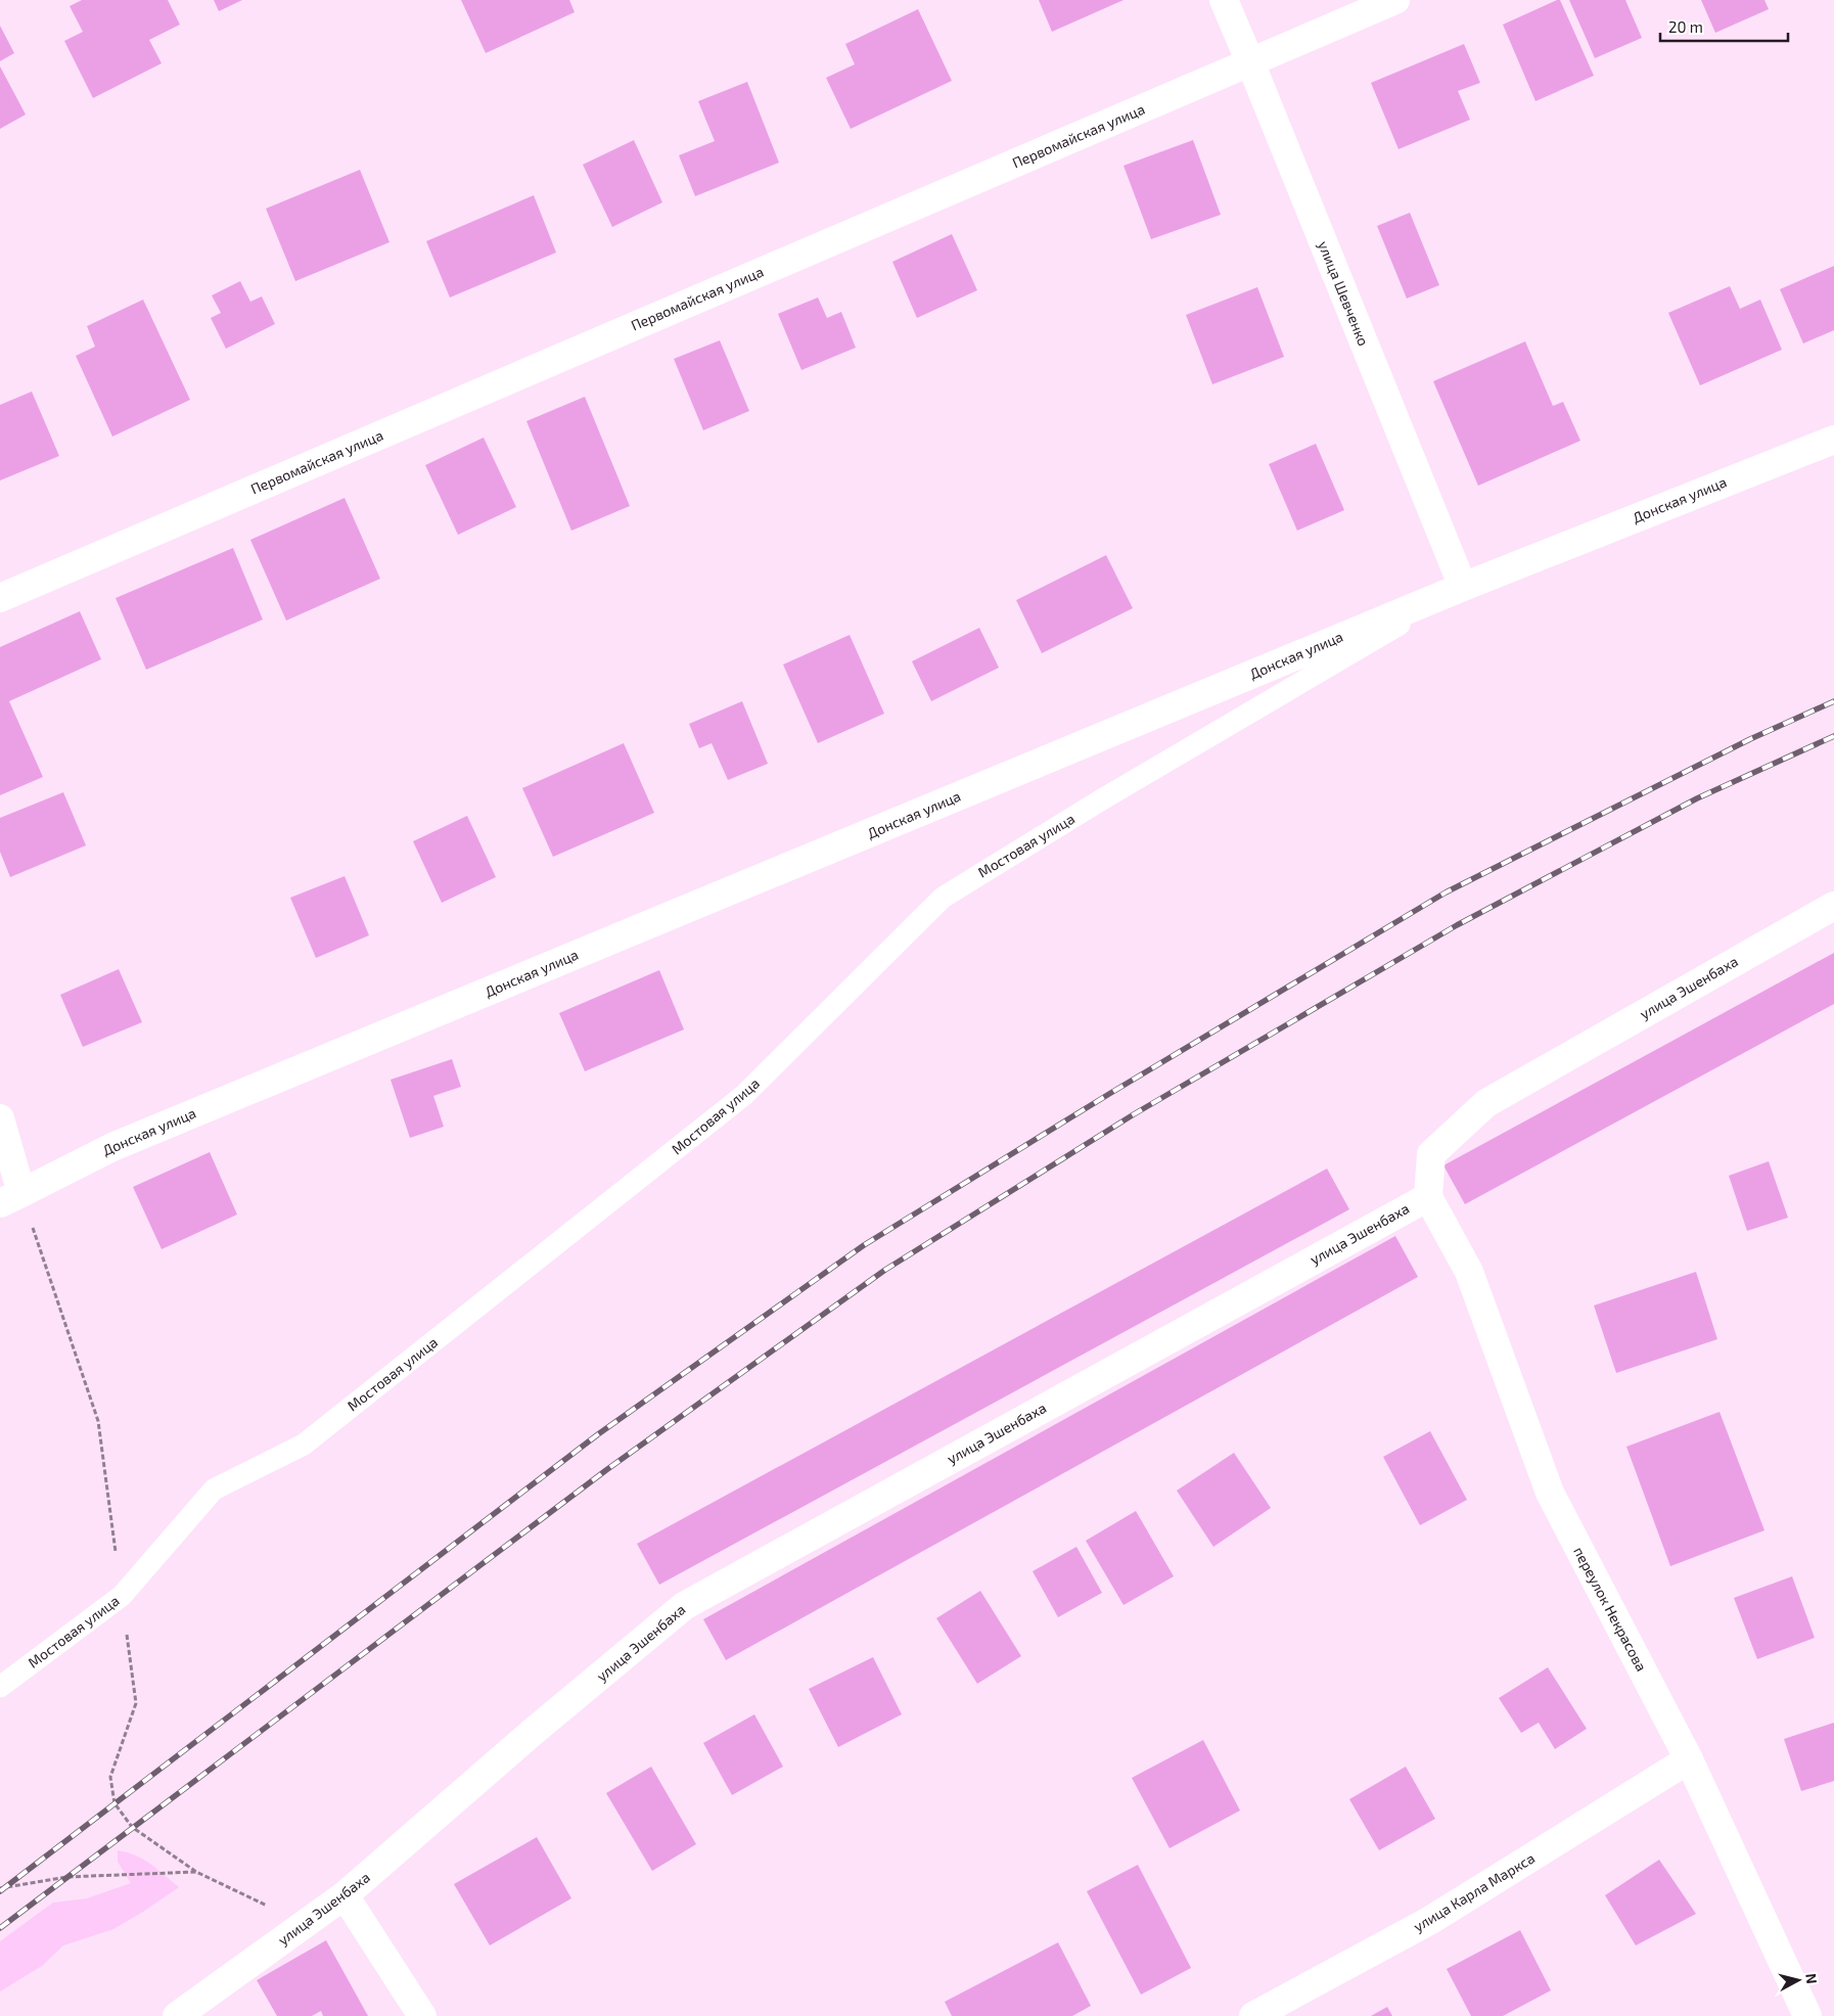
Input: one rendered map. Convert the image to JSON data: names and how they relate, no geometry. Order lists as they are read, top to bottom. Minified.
{"streets":{"street":["Первомайская улица","улица Шевченко","Донская улица","улица Эшенбаха","переулок Некрасова","улица Карла Маркса"],"lane":["Мостовая улица"]},"crossings":[["Первомайская улица","улица Шевченко"],["улица Шевченко","Донская улица"],["улица Шевченко","Мостовая улица"],["Донская улица","Мостовая улица"],["улица Эшенбаха","переулок Некрасова"],["переулок Некрасова","улица Карла Маркса"]],"scale_bar":"20 m","north":"right"}
